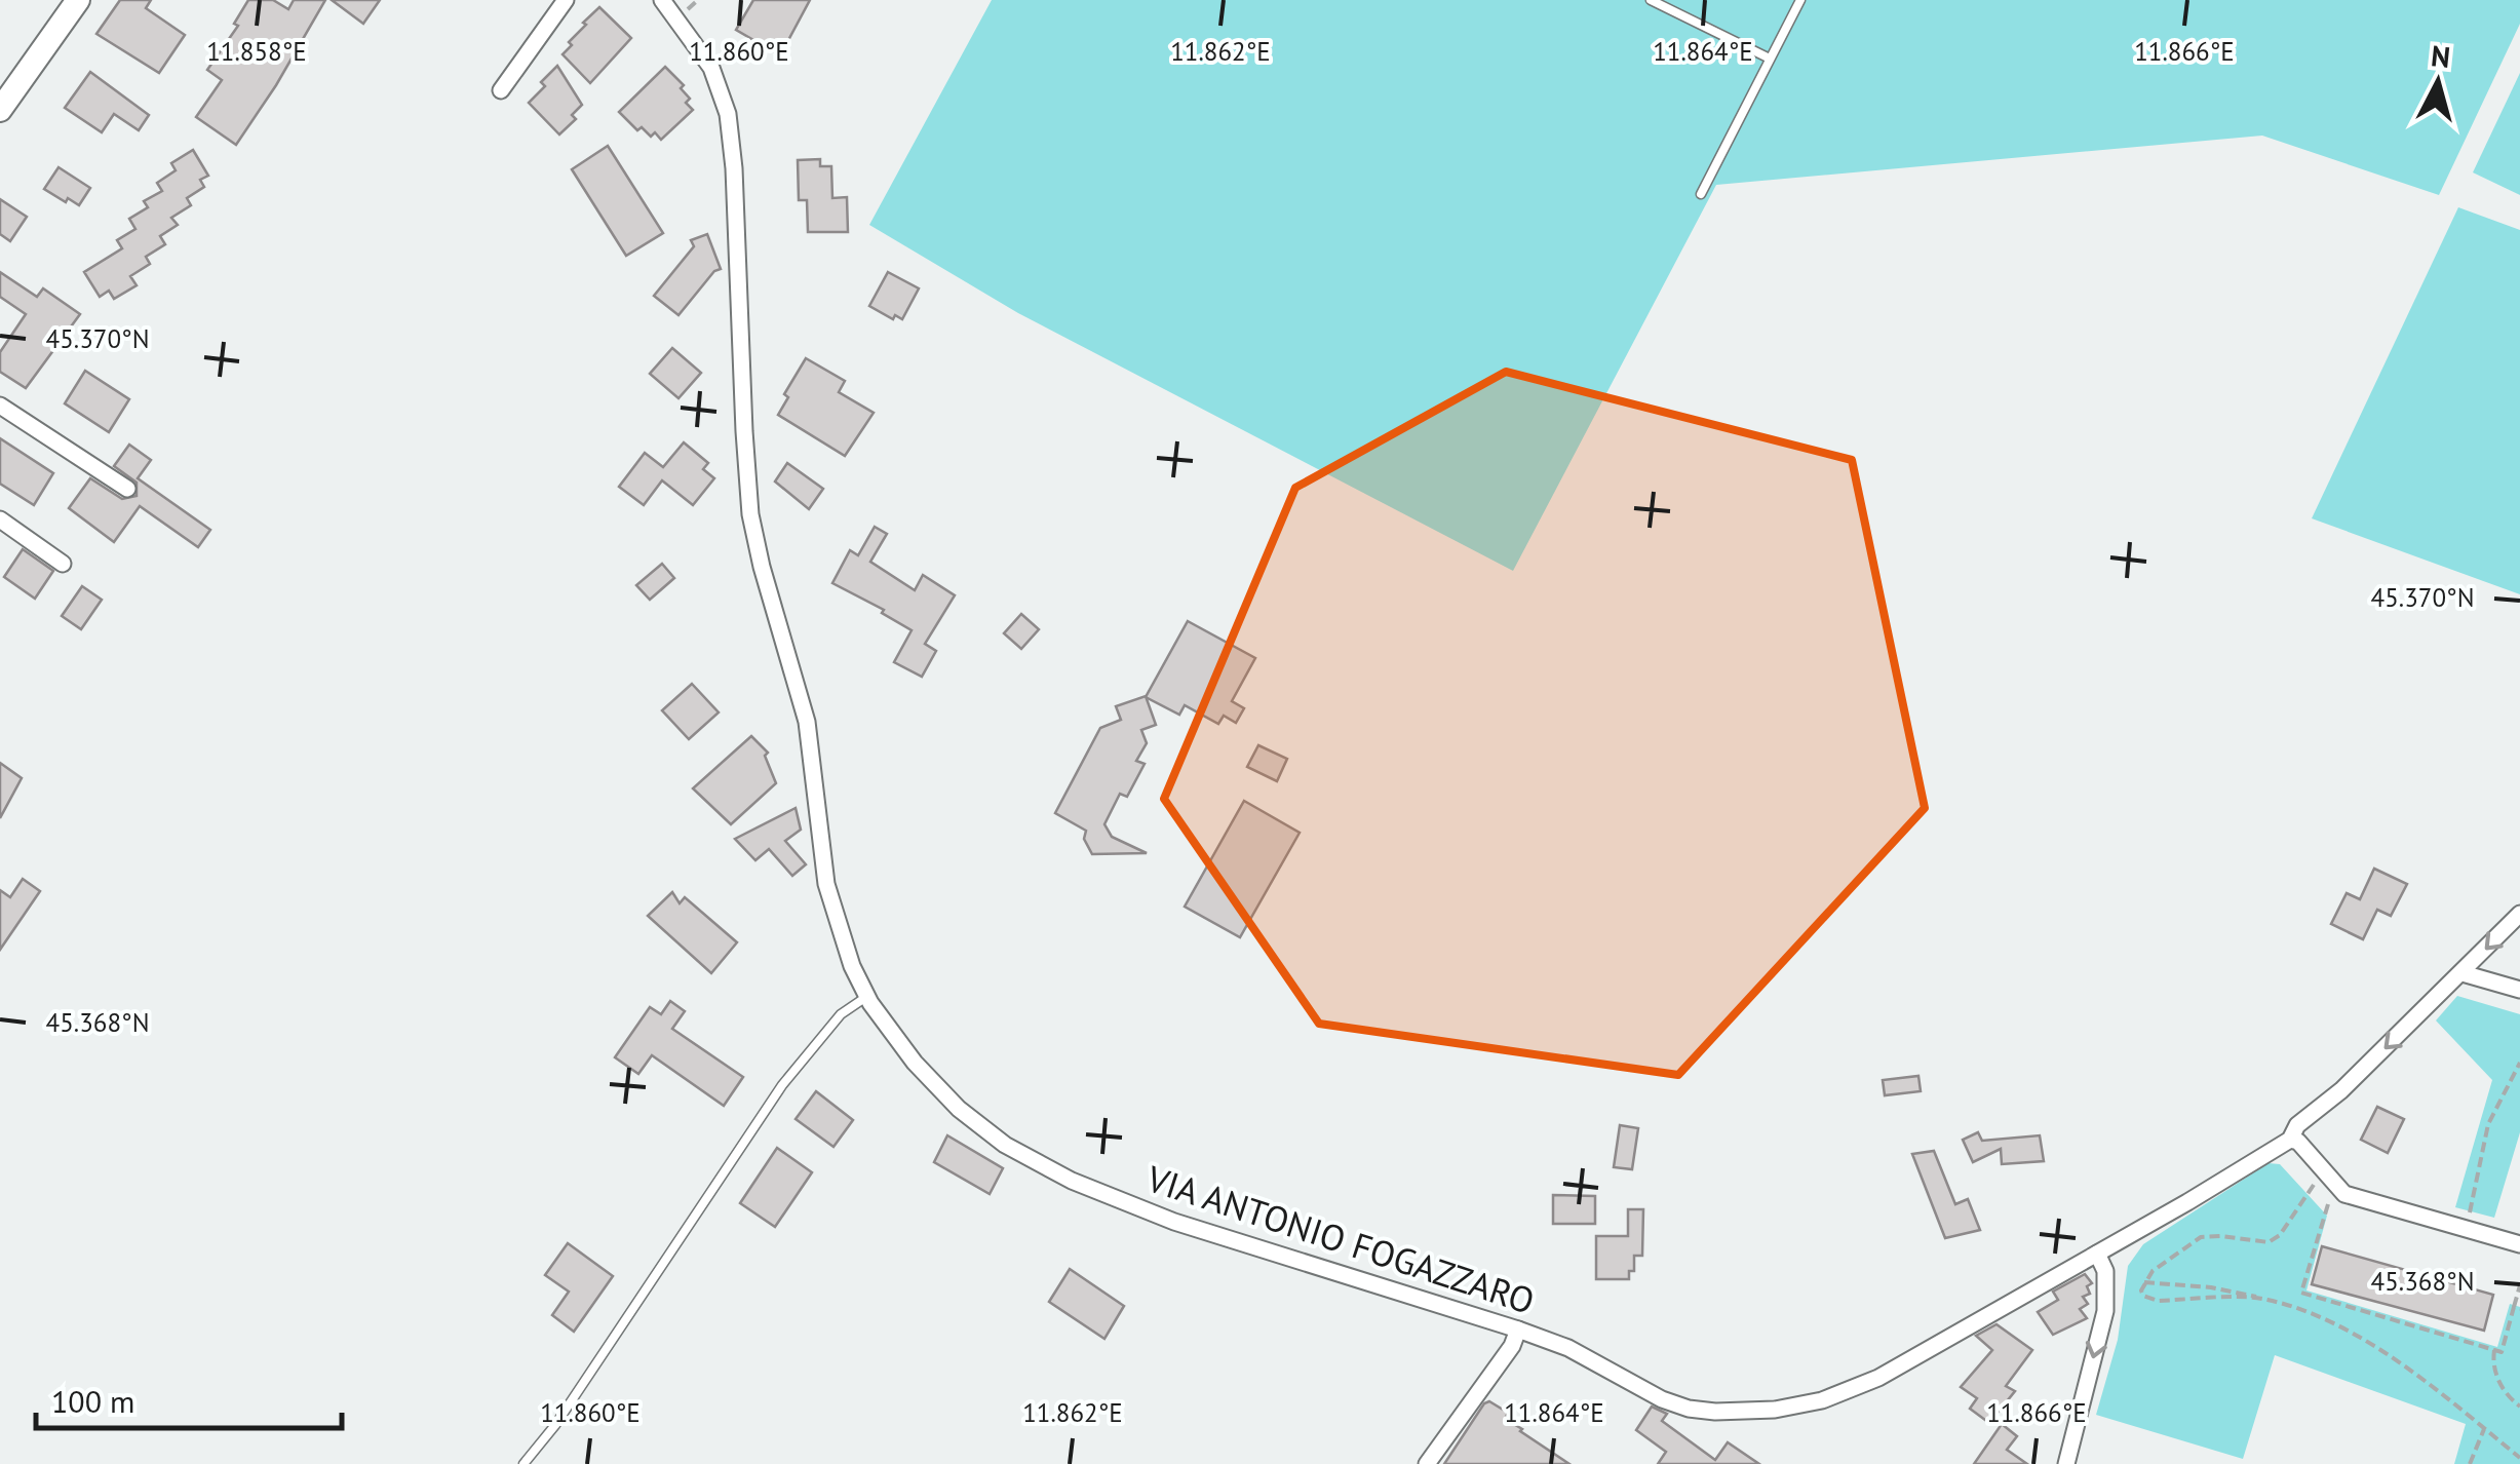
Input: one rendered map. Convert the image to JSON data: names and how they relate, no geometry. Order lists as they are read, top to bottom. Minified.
{"streets":{"street":["VIA ANTONIO FOGAZZARO"]},"scale_bar":"100 m","north":"top","coordinates":["11.858°E","11.860°E","11.862°E","11.864°E","11.866°E","45.370°N","45.368°N"]}
